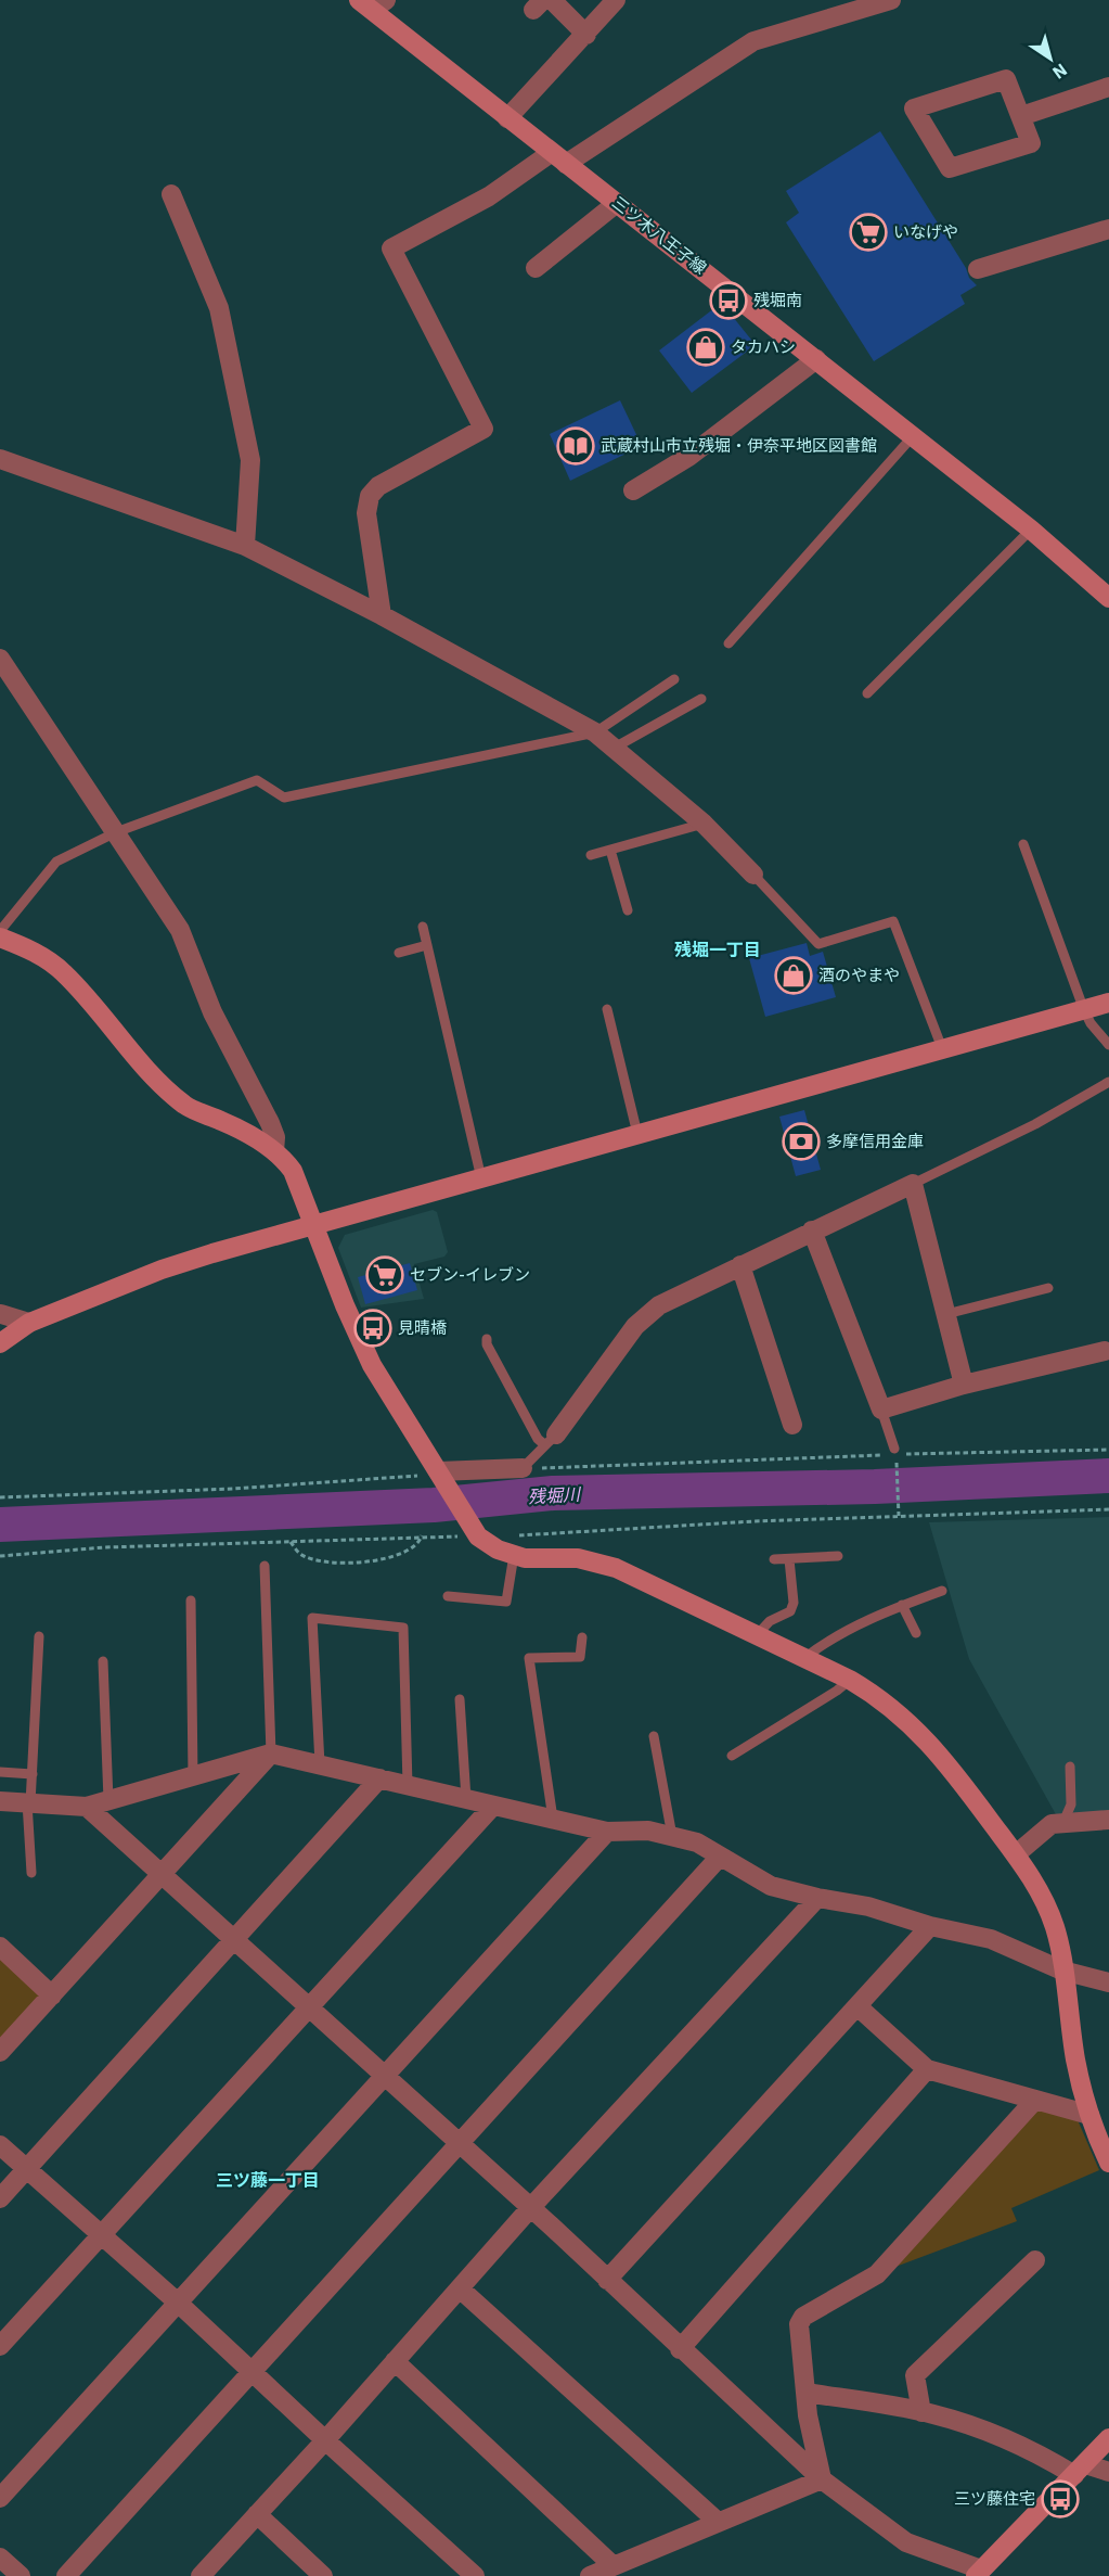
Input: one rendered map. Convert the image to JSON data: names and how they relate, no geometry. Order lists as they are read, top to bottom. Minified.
{"streets":{"street":["三ツ木八王子線"]},"districts":["残堀一丁目","三ツ藤一丁目"],"water":["残堀川"],"places":{"supermarket":["いなげや","セブン-イレブン"],"bus stop":["残堀南","見晴橋","三ツ藤住宅"],"shop":["タカハシ","酒のやまや"],"library":["武蔵村山市立残堀・伊奈平地区図書館"],"bank":["多摩信用金庫"]},"north":"bottom right"}
